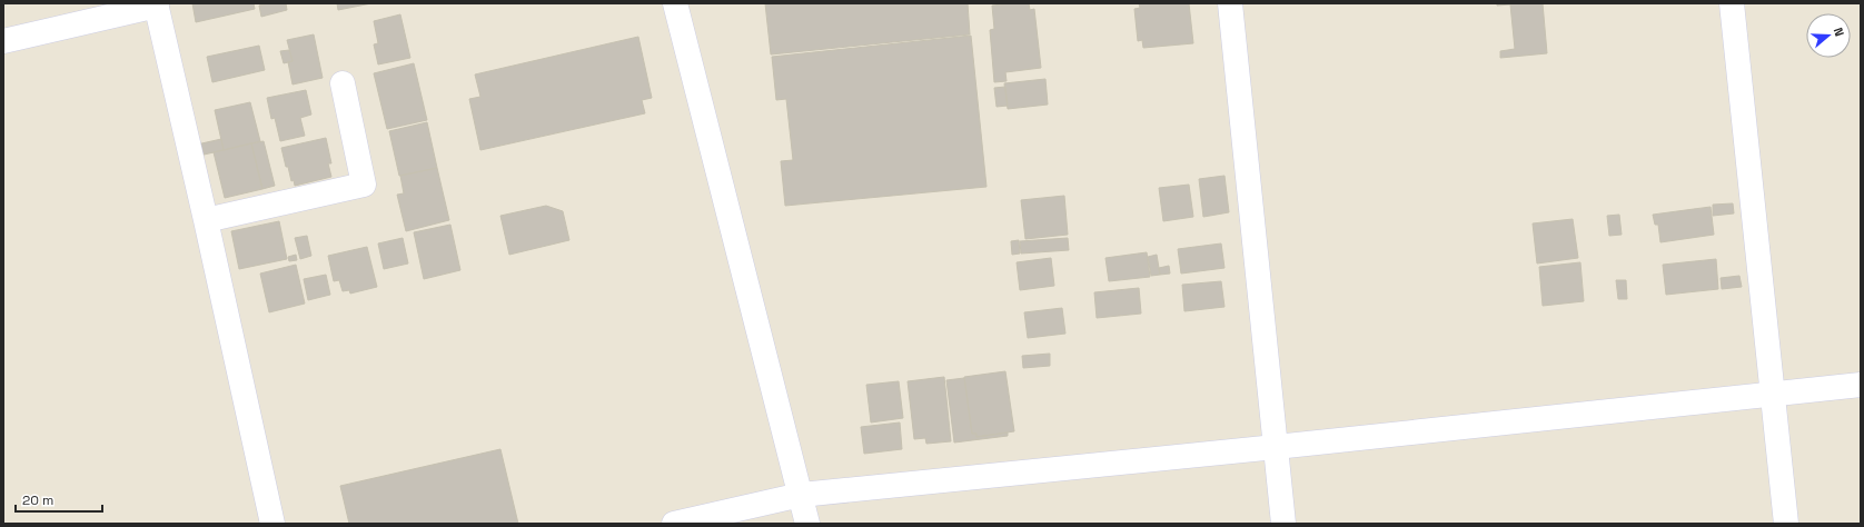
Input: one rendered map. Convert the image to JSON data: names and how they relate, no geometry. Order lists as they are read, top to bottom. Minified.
{"scale_bar":"20 m","north":"right"}
